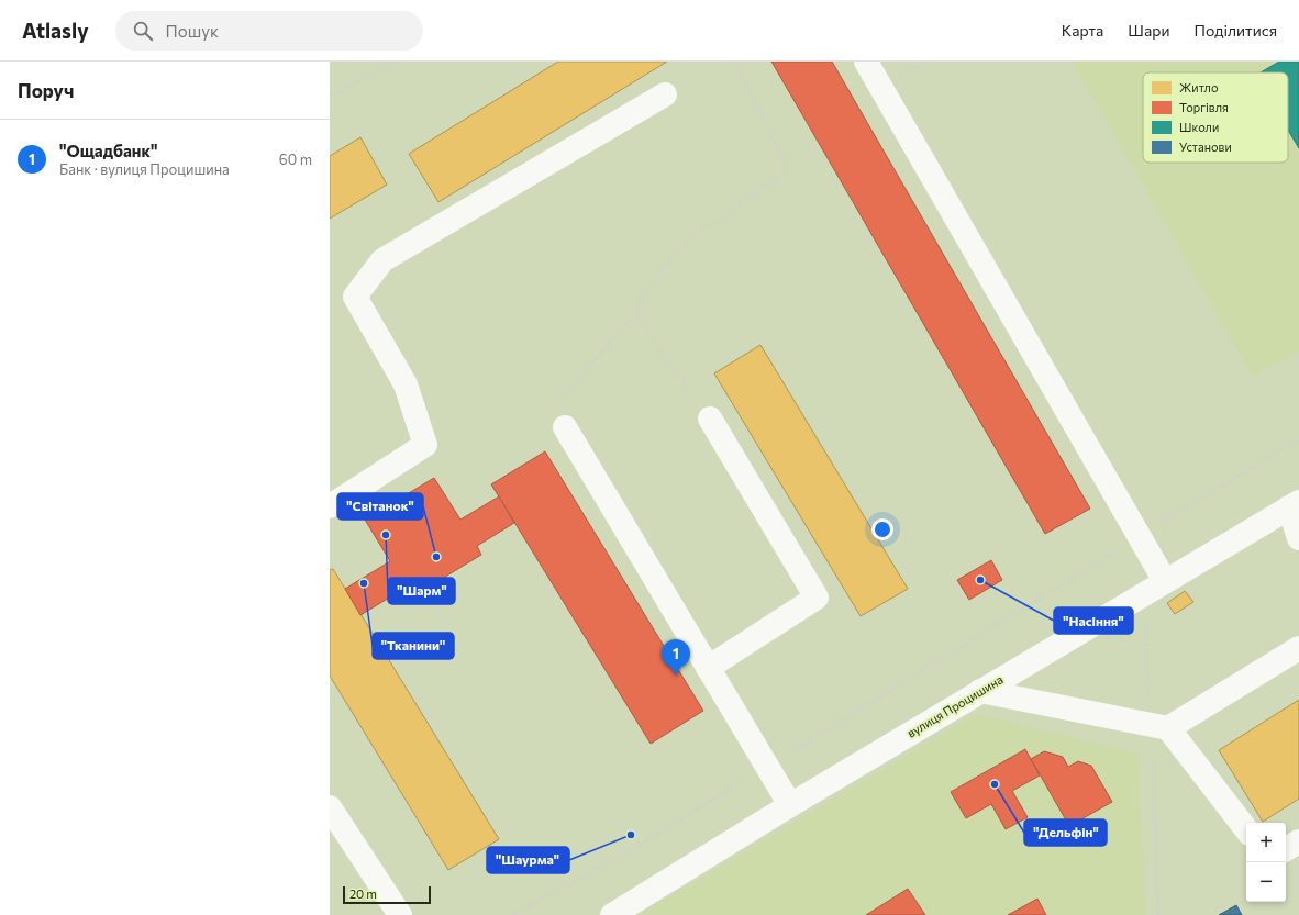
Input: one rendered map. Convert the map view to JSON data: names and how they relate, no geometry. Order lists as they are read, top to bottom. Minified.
{"streets":{"street":["вулиця Процишина"]},"places":["\"Шарм\"","\"Світанок\"","\"Насіння\"","\"Тканини\"","\"Дельфін\"","\"Шаурма\""],"legend":["Житло","Торгівля","Школи","Установи"],"scale_bar":"20 m","page":{"header":"Atlasly","search":"Пошук","nav":["Карта","Шари","Поділитися"],"heading":"Поруч","list":[{"mark":"1","name":"\"Ощадбанк\"","note":"Банк · вулиця Процишина","value":"60 m"}],"pins":"1","map_buttons":["+","−"],"scale":"20 m"}}
